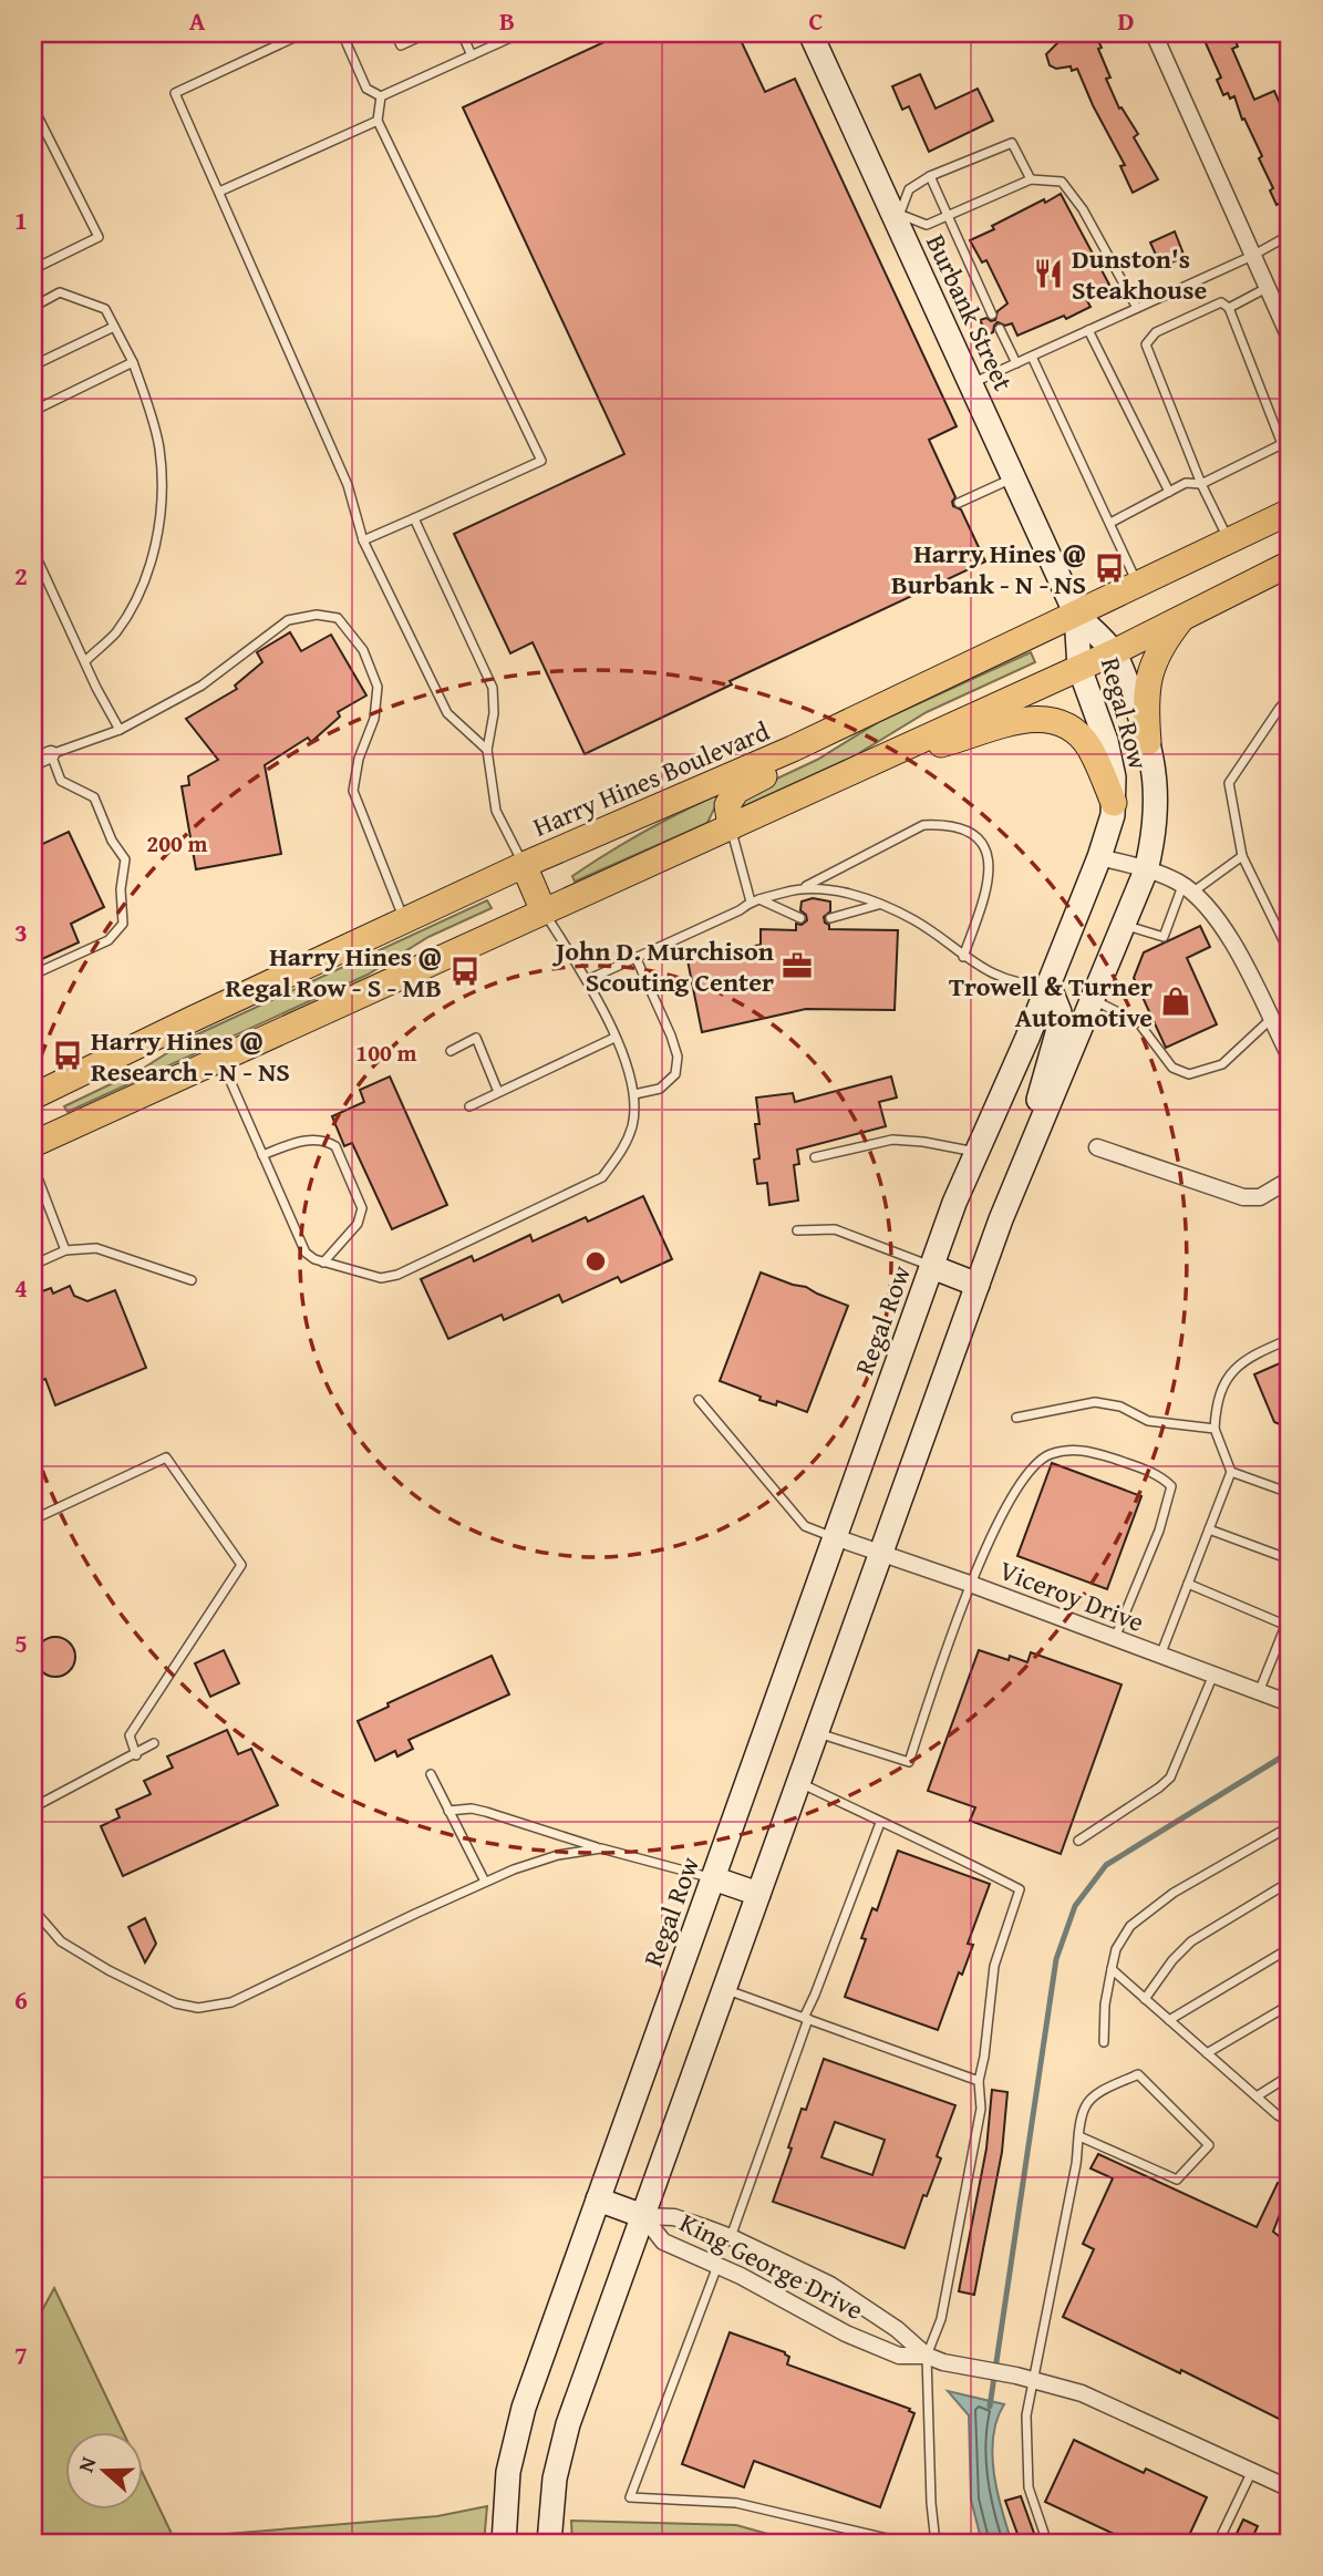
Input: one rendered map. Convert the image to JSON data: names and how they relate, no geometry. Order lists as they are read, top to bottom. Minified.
{"streets":{"main road":["Burbank Street","Regal Row","Harry Hines Boulevard"],"street":["Viceroy Drive","King George Drive"]},"crossings":[["Burbank Street","Regal Row"],["Burbank Street","Harry Hines Boulevard"],["Regal Row","Harry Hines Boulevard"],["Regal Row","Viceroy Drive"],["Regal Row","King George Drive"]],"places":{"restaurant":["Dunston's Steakhouse"],"bus stop":["Harry Hines @ Burbank - N - NS","Harry Hines @ Regal Row - S - MB","Harry Hines @ Research - N - NS"],"office":["John D. Murchison Scouting Center"],"shop":["Trowell & Turner Automotive"]},"north":"left","grid":{"columns":["A","B","C","D"],"rows":["1","2","3","4","5","6","7"]},"rings":["200 m","100 m"]}
